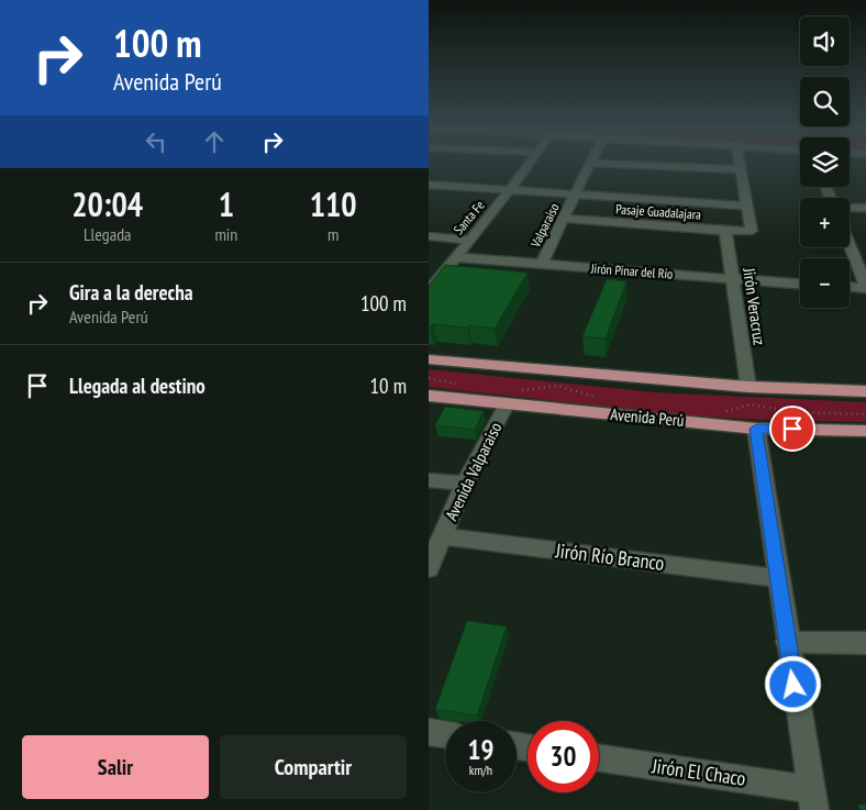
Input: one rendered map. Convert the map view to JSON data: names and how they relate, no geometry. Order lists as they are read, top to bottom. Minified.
{"streets":{"main road":["Avenida Perú"],"street":["Pasaje Guadalajara","Santa Fe","Valparaiso","Jirón Pinar del Río","Jirón Veracruz","Avenida Valparaiso","Jirón Río Branco","Jirón El Chaco"]},"crossings":[["Pasaje Guadalajara","Valparaiso"],["Pasaje Guadalajara","Jirón Veracruz"],["Santa Fe","Jirón Pinar del Río"],["Valparaiso","Jirón Pinar del Río"],["Jirón Pinar del Río","Jirón Veracruz"],["Avenida Perú","Avenida Valparaiso"],["Avenida Valparaiso","Jirón Río Branco"]],"page":{"turn":["100 m","Avenida Perú"],"map_buttons":["+","−"],"eta":["20:04","Llegada","1","min","110","m"],"list":[{"name":"Gira a la derecha","note":"Avenida Perú","value":"100 m"},{"name":"Llegada al destino","value":"10 m"}],"speed":"19 km/h","limit":"30","buttons":["Salir","Compartir"]}}
